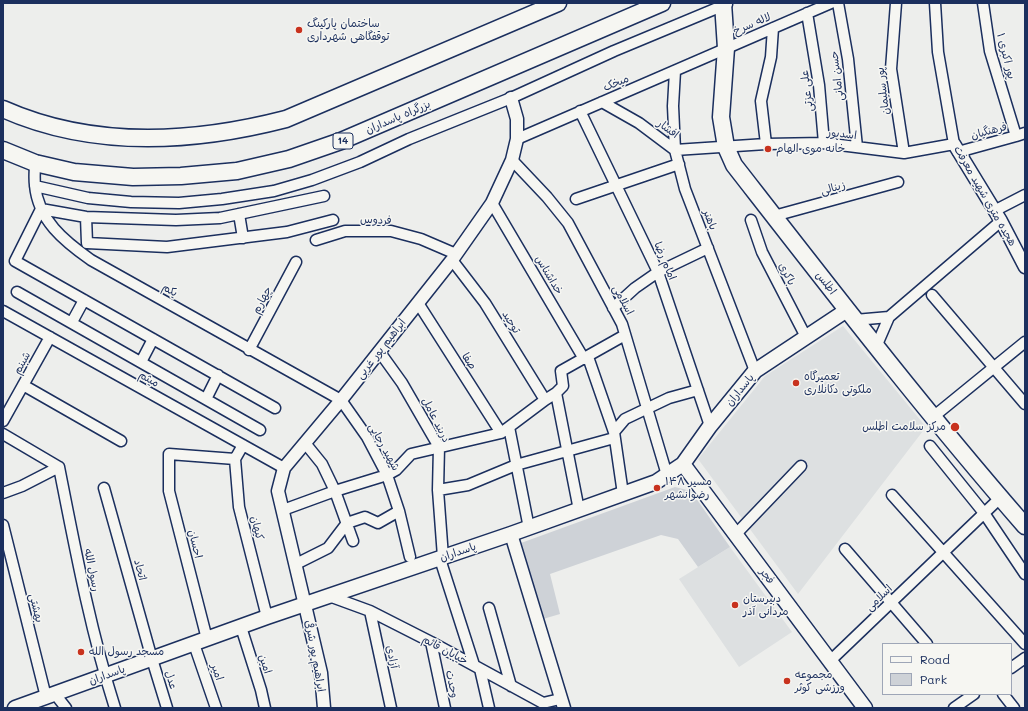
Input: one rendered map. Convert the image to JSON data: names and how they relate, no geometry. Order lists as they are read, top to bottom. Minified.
{"streets":{"main road":["بزرگراه پاسداران","14","اطلس","پاسداران","فجر"],"street":["لاله سرخ","پور اکبری ۱","حسن امانی","میخک","علی عزتی","پور سلیمان","افشار","فرهنگیان","اسدپور","زینالی","هجده متری شهید معرفت","فردوس","باهنر","امام رضا","باکری","خداشناس","یکم","چهارم","اسلامی","توحید","ابراهیم پور غربی","صفا","شبنم","میثم","دربند عامل","شهید رجایی","کیهان","احسان","رسول الله","اتحاد","بهشتی","خیابان قائم","ابراهیم پور شرقی","آزادی","امین","امیر","عدل","وحدت"]},"crossings":[["لاله سرخ","میخک"],["لاله سرخ","علی عزتی"],["لاله سرخ","اطلس"],["پور اکبری ۱","فرهنگیان"],["حسن امانی","اسدپور"],["میخک","افشار"],["میخک","باهنر"],["میخک","امام رضا"],["میخک","اطلس"],["میخک","ابراهیم پور غربی"],["علی عزتی","اسدپور"],["پور سلیمان","اسدپور"],["بزرگراه پاسداران","یکم"],["افشار","اسدپور"],["افشار","باهنر"],["افشار","اطلس"],["فرهنگیان","اسدپور"],["فرهنگیان","هجده متری شهید معرفت"],["اسدپور","هجده متری شهید معرفت"],["اسدپور","اطلس"],["زینالی","اطلس"],["فردوس","توحید"],["فردوس","ابراهیم پور غربی"],["باهنر","پاسداران"],["امام رضا","پاسداران"],["باکری","پاسداران"],["خداشناس","ابراهیم پور غربی"],["خداشناس","پاسداران"],["اطلس","اسلامی"],["اطلس","پاسداران"],["یکم","چهارم"],["یکم","ابراهیم پور غربی"],["یکم","شهید رجایی"],["اسلامی","ابراهیم پور غربی"],["اسلامی","پاسداران"],["اسلامی","فجر"],["توحید","ابراهیم پور غربی"],["ابراهیم پور غربی","صفا"],["ابراهیم پور غربی","میثم"],["ابراهیم پور غربی","پاسداران"],["ابراهیم پور غربی","دربند عامل"],["ابراهیم پور غربی","شهید رجایی"],["ابراهیم پور غربی","ابراهیم پور شرقی"],["صفا","پاسداران"],["شبنم","میثم"],["پاسداران","دربند عامل"],["پاسداران","کیهان"],["پاسداران","احسان"],["پاسداران","رسول الله"],["پاسداران","اتحاد"],["پاسداران","فجر"],["پاسداران","بهشتی"],["پاسداران","خیابان قائم"],["پاسداران","ابراهیم پور شرقی"],["پاسداران","امین"],["پاسداران","امیر"],["پاسداران","عدل"],["دربند عامل","خیابان قائم"],["کیهان","احسان"],["احسان","امیر"],["اتحاد","عدل"],["خیابان قائم","آزادی"],["خیابان قائم","وحدت"]],"places":["ساختمان پارکینگ توقفگاهی شهرداری","خانه موی الهام","تعمیرگاه ملکوتی دکانلاری","مرکز سلامت اطلس","مسیر ۱۴۸ رضوانشهر","دبیرستان مردانی آذر","مسجد رسول الله","مجموعه ورزشی کوثر"],"legend":["Road","Park"]}
